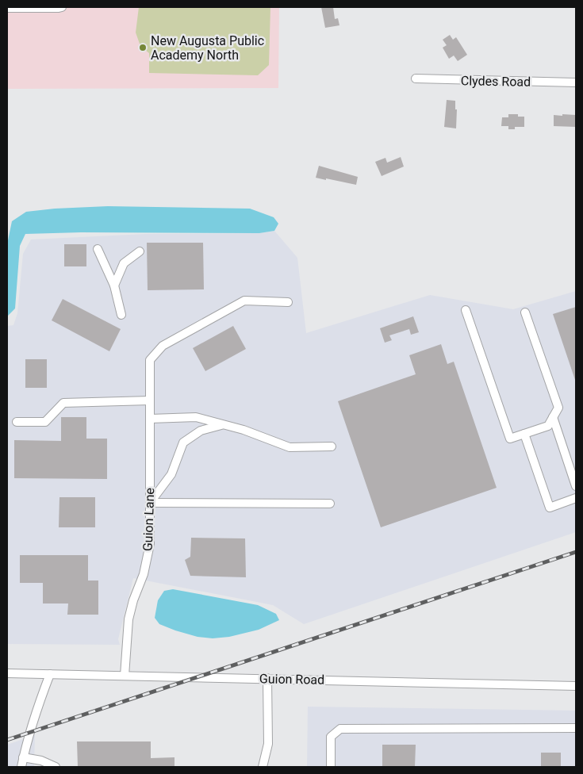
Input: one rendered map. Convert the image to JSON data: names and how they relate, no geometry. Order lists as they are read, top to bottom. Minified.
{"streets":{"street":["Clydes Road","Guion Lane","Guion Road"]},"crossings":[["Guion Lane","Guion Road"]],"places":["New Augusta Public Academy North"]}
